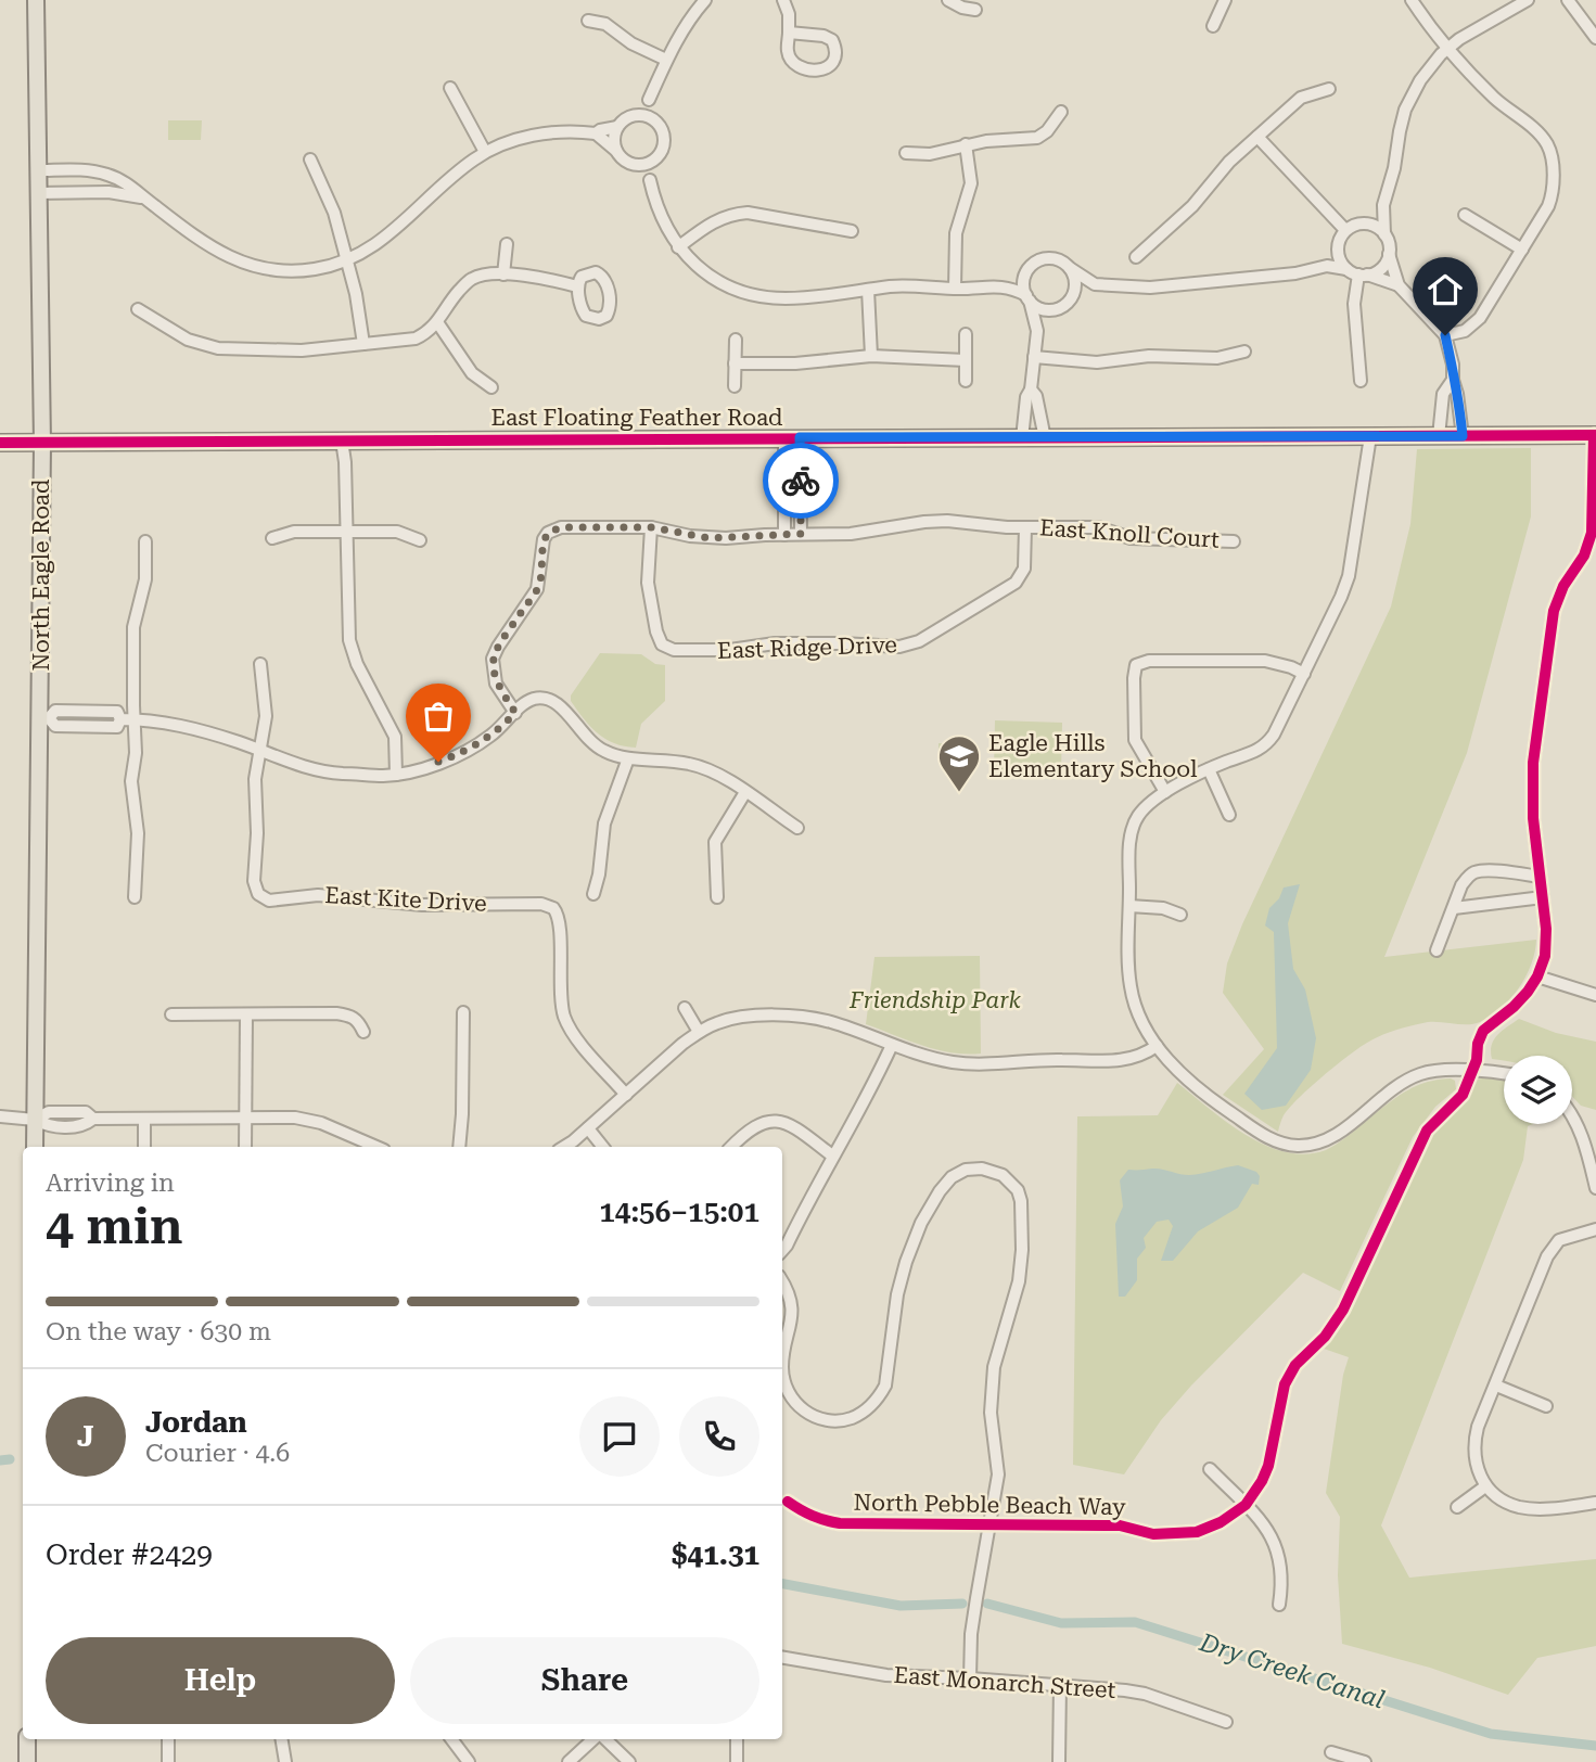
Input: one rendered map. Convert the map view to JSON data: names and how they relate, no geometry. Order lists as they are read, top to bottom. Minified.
{"streets":{"main road":["East Floating Feather Road","North Eagle Road"],"street":["East Knoll Court","East Ridge Drive","East Kite Drive","North Pebble Beach Way","East Monarch Street"]},"crossings":[["East Floating Feather Road","North Eagle Road"],["East Floating Feather Road","North Pebble Beach Way"],["East Knoll Court","East Ridge Drive"]],"water":["Dry Creek Canal"],"parks":["Friendship Park"],"places":{"school or university":["Eagle Hills Elementary School"]},"page":{"heading":["4 min","Arriving in","14:56–15:01"],"panel":["Jordan","Courier · 4.6","Order #2429","$41.31"],"bar":"On the way · 630 m","round":"J","buttons":["Help","Share"]}}
